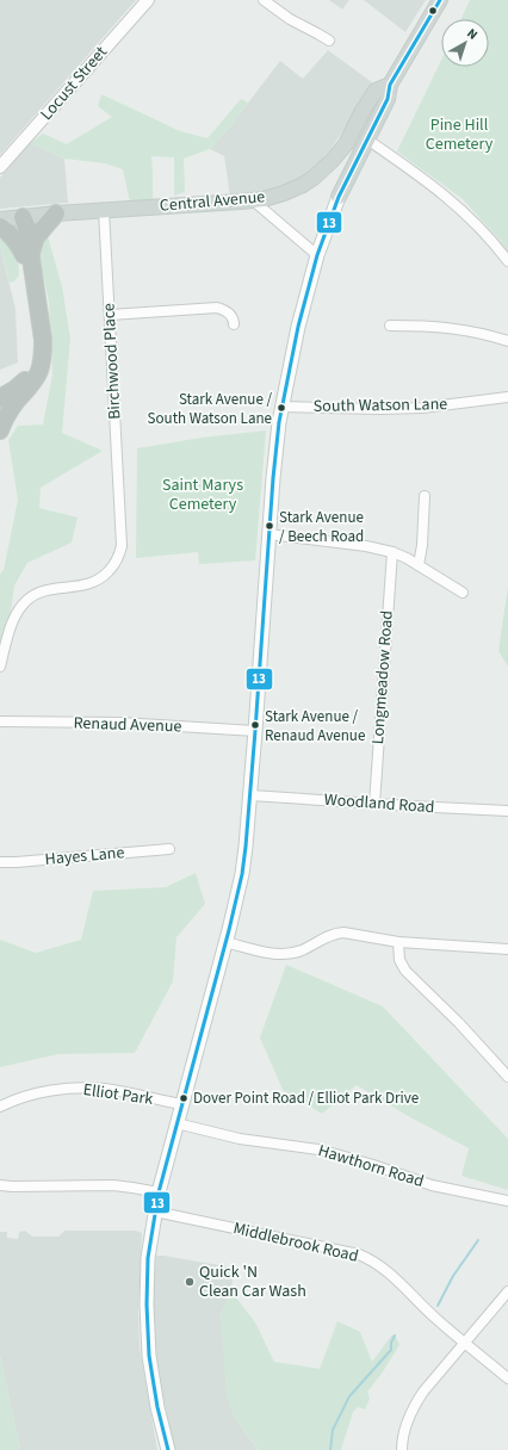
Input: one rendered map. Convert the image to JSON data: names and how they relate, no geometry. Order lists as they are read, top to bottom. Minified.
{"streets":{"main road":["Central Avenue"],"street":["Locust Street","Birchwood Place","South Watson Lane","Longmeadow Road","Renaud Avenue","Woodland Road","Hayes Lane","Elliot Park","Hawthorn Road","Middlebrook Road"]},"crossings":[["Central Avenue","Birchwood Place"],["Longmeadow Road","Woodland Road"]],"parks":["Pine Hill Cemetery","Saint Marys Cemetery"],"places":["Stark Avenue / South Watson Lane","Stark Avenue / Beech Road","Stark Avenue / Renaud Avenue","Dover Point Road / Elliot Park Drive","Quick 'N Clean Car Wash"],"lines":["transit line 13"],"north":"top right"}
